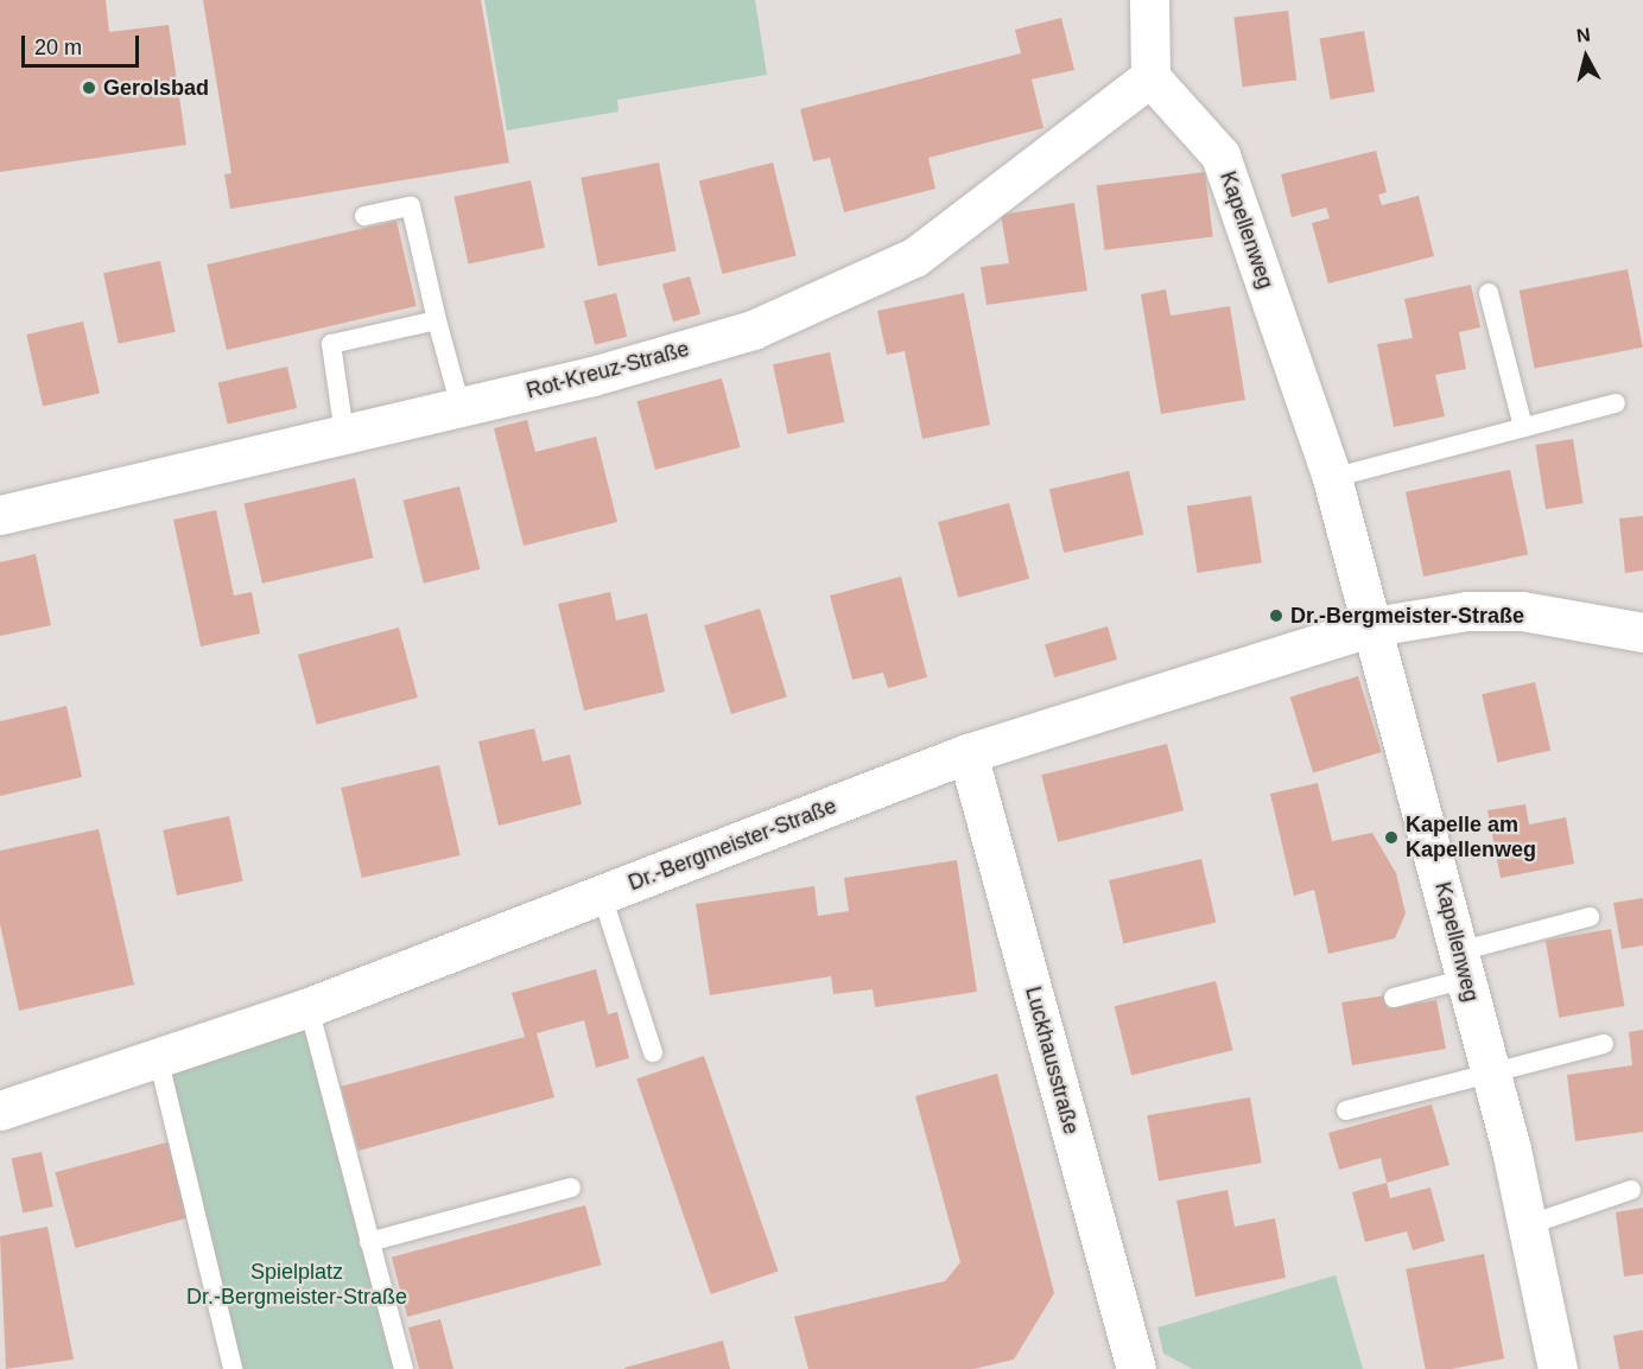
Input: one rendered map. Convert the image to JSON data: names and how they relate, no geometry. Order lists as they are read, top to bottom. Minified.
{"streets":{"street":["Kapellenweg","Rot-Kreuz-Straße","Dr.-Bergmeister-Straße","Luckhausstraße"]},"crossings":[["Kapellenweg","Rot-Kreuz-Straße"],["Kapellenweg","Dr.-Bergmeister-Straße"],["Dr.-Bergmeister-Straße","Luckhausstraße"]],"parks":["Spielplatz Dr.-Bergmeister-Straße"],"places":["Gerolsbad","Dr.-Bergmeister-Straße","Kapelle am Kapellenweg"],"scale_bar":"20 m","north":"top"}
